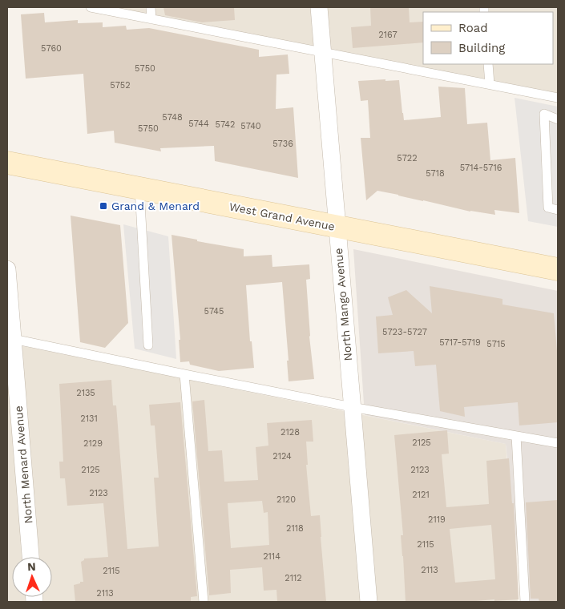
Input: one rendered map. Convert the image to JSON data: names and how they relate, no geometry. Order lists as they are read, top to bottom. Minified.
{"streets":{"main road":["West Grand Avenue"],"street":["North Mango Avenue","North Menard Avenue"]},"crossings":[["West Grand Avenue","North Mango Avenue"]],"places":{"transit":["Grand & Menard"]},"house_numbers":["2167","5760","5750","5752","5748","5744","5742","5740","5750","5736","5722","5714-5716","5718","5745","5723-5727","5717-5719","5715","2135","2131","2128","2125","2129","2124","2125","2123","2123","2121","2120","2119","2118","2115","2114","2113","2115","2112","2113"],"legend":["Road","Building"],"north":"top"}
